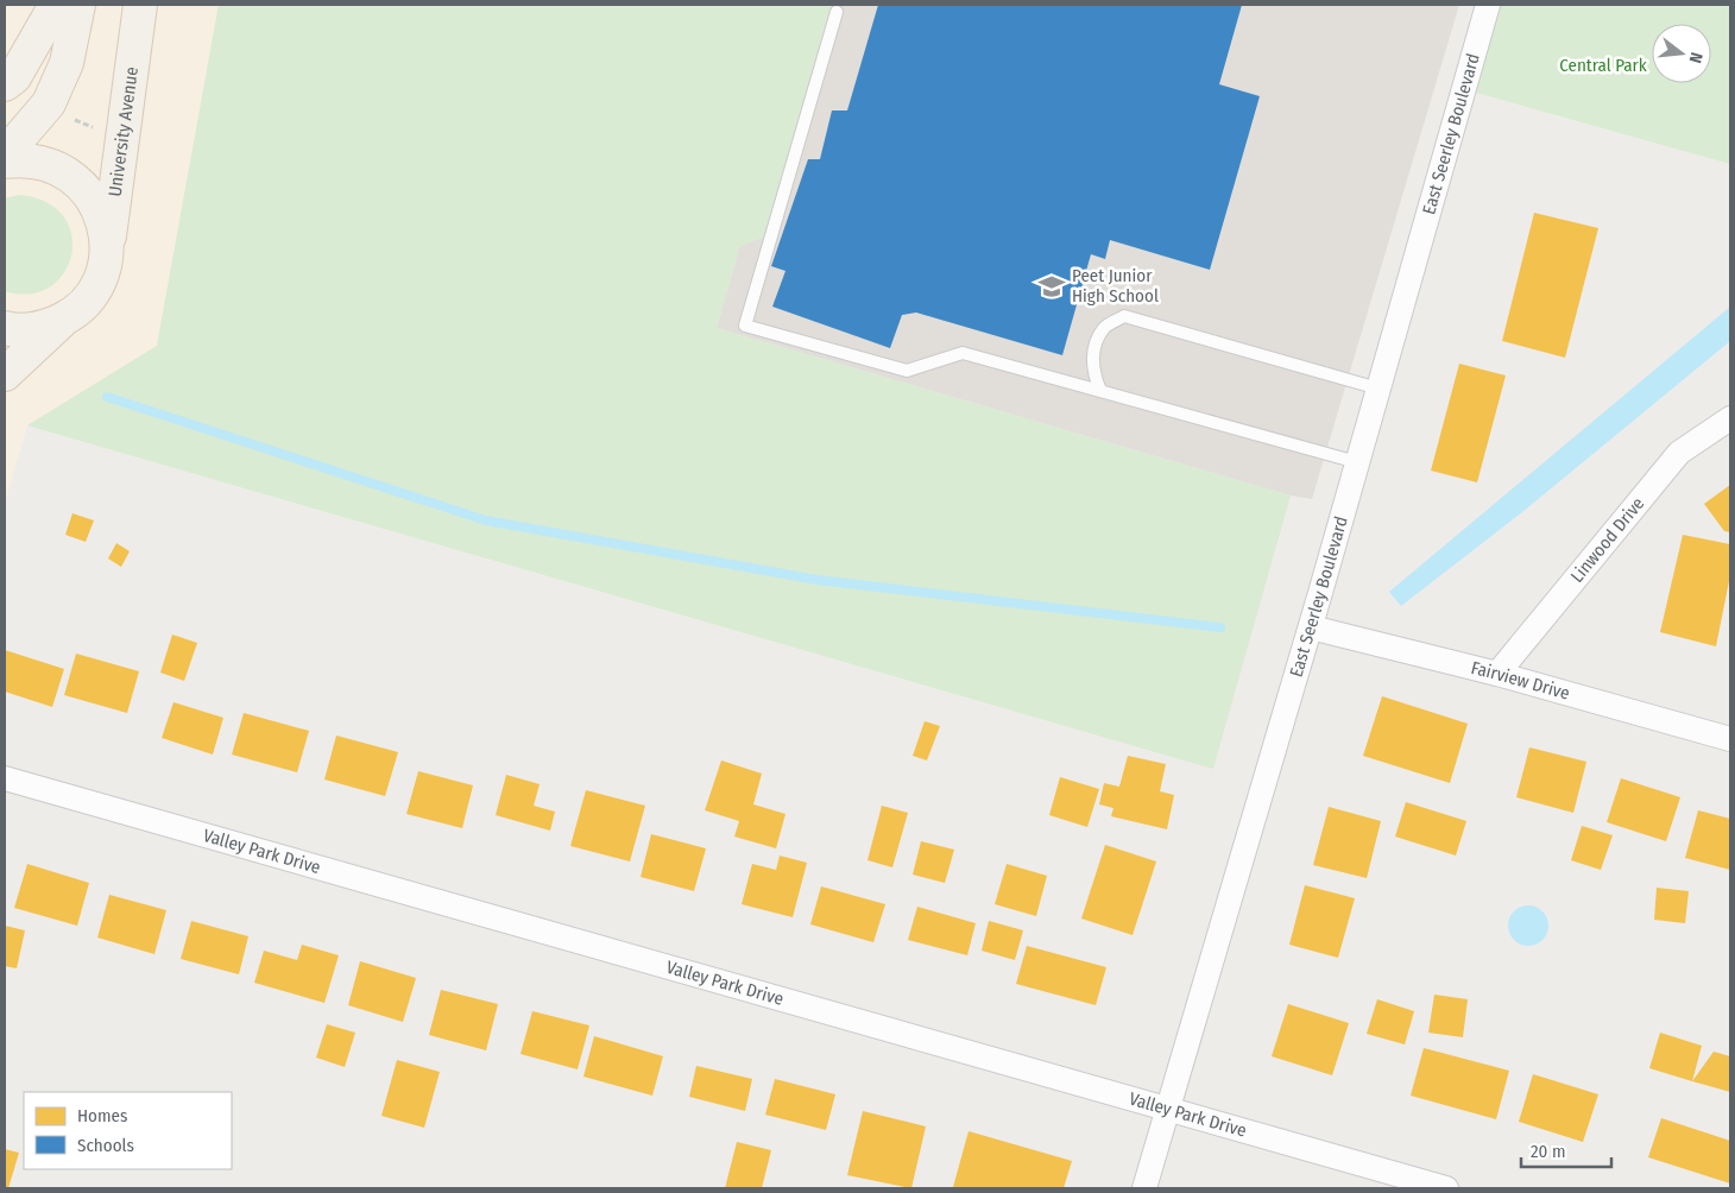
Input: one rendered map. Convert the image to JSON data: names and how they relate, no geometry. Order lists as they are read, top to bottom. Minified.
{"streets":{"main road":["University Avenue"],"street":["East Seerley Boulevard","Linwood Drive","Fairview Drive","Valley Park Drive"]},"crossings":[["East Seerley Boulevard","Fairview Drive"],["East Seerley Boulevard","Valley Park Drive"],["Linwood Drive","Fairview Drive"]],"parks":["Central Park"],"places":{"school or university":["Peet Junior High School"]},"legend":["Homes","Schools"],"scale_bar":"20 m","north":"right"}
